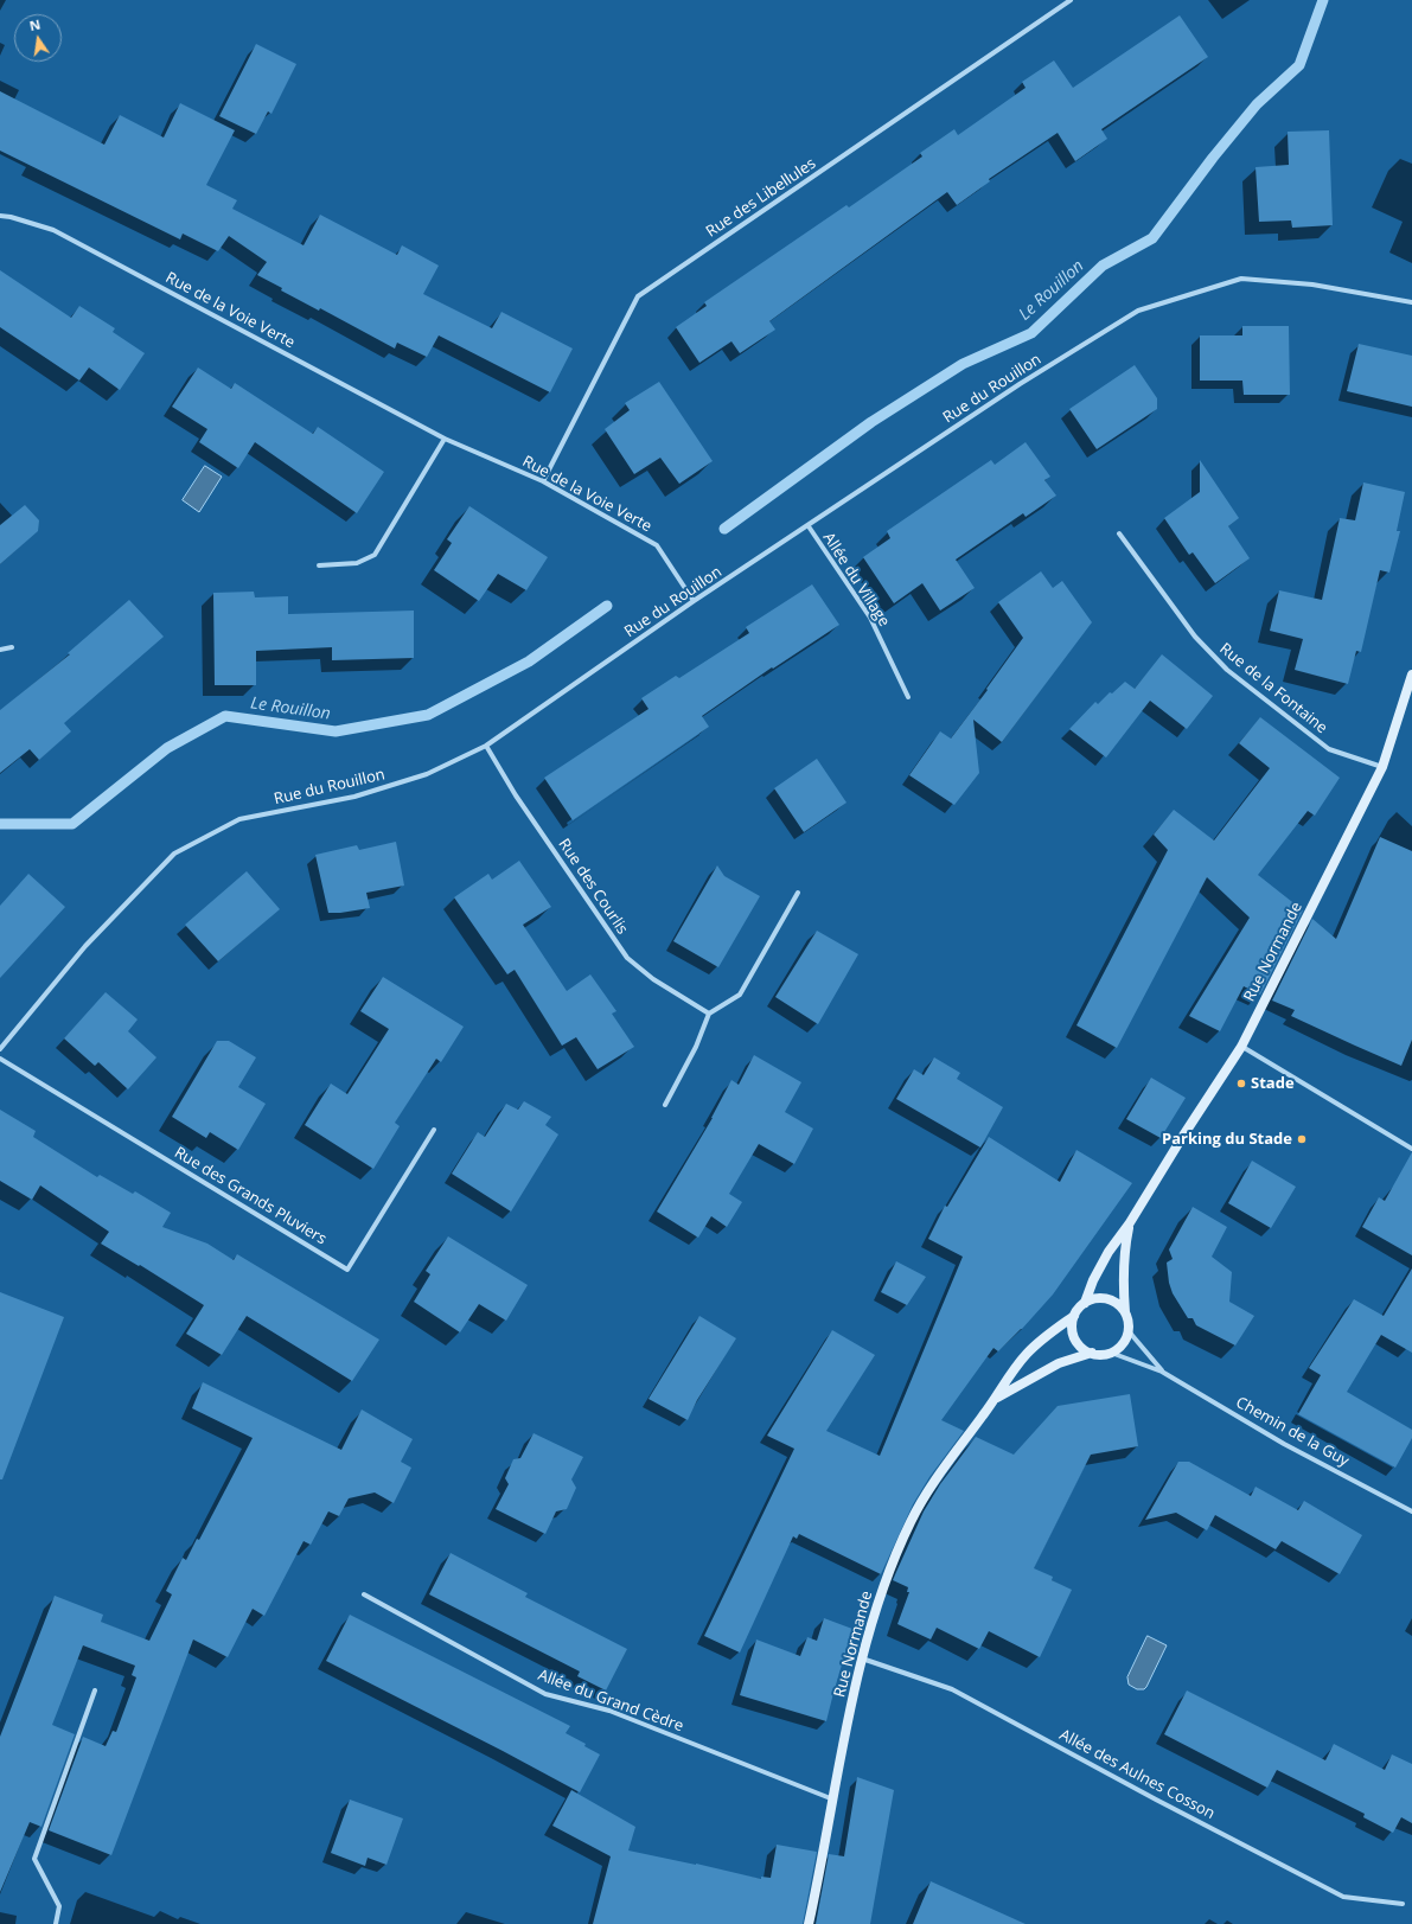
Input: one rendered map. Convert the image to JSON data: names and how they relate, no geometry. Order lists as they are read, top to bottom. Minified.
{"streets":{"street":["Rue des Libellules","Rue de la Voie Verte","Rue du Rouillon","Allée du Village","Rue de la Fontaine","Rue des Courlis","Rue Normande","Rue des Grands Pluviers","Chemin de la Guy","Allée du Grand Cèdre","Allée des Aulnes Cosson"]},"crossings":[["Rue des Libellules","Rue de la Voie Verte"],["Rue de la Voie Verte","Rue du Rouillon"],["Rue du Rouillon","Allée du Village"],["Rue du Rouillon","Rue des Courlis"],["Rue de la Fontaine","Rue Normande"],["Rue Normande","Chemin de la Guy"],["Rue Normande","Allée du Grand Cèdre"],["Rue Normande","Allée des Aulnes Cosson"]],"water":["Le Rouillon"],"places":["Stade","Parking du Stade"],"north":"top"}
